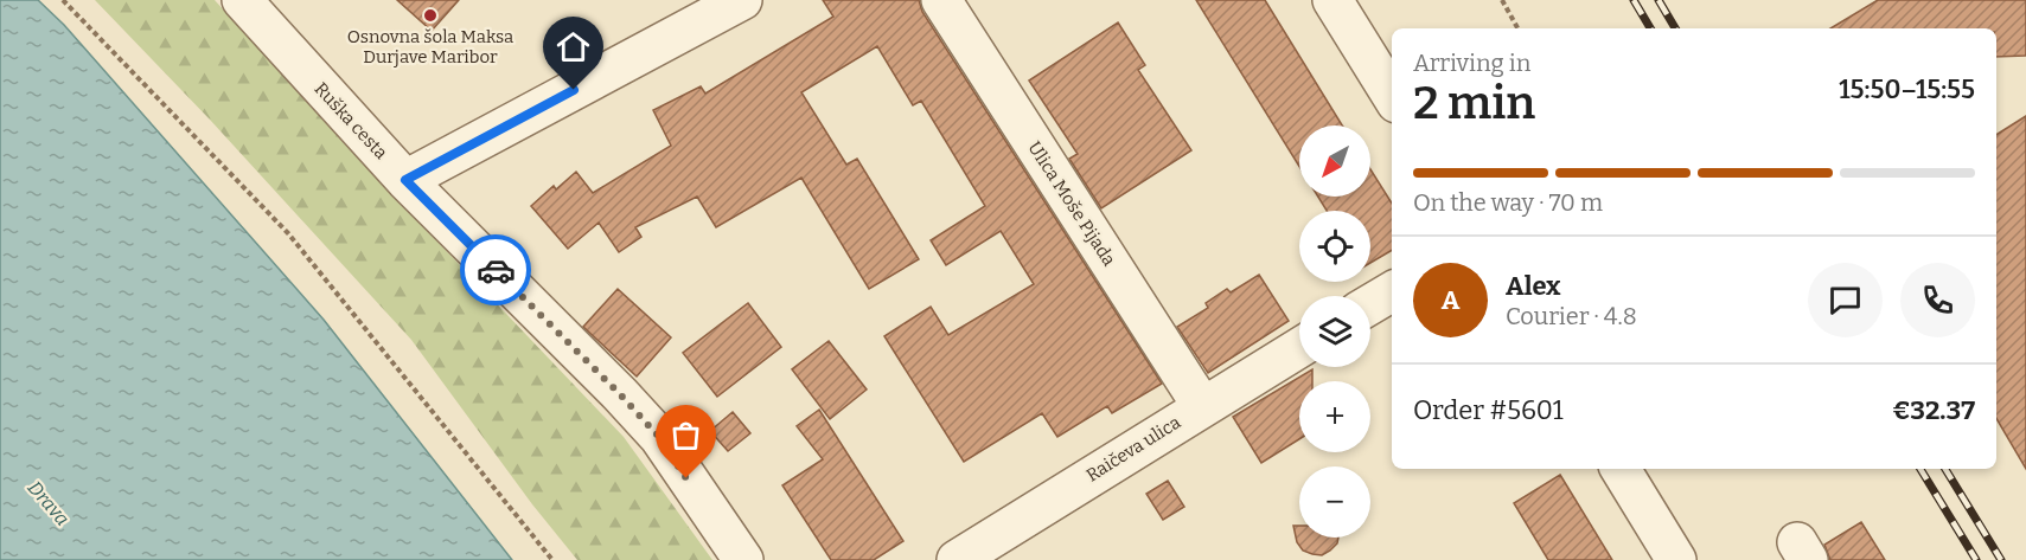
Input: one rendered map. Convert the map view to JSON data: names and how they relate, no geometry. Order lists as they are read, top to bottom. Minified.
{"streets":{"street":["Ruška cesta","Ulica Moše Pijada","Raičeva ulica"]},"crossings":[["Ulica Moše Pijada","Raičeva ulica"]],"water":["Drava"],"places":["Osnovna šola Maksa Durjave Maribor"],"north":"bottom left","page":{"heading":["2 min","Arriving in","15:50–15:55"],"panel":["Alex","Courier · 4.8","Order #5601","€32.37"],"map_buttons":["+","−"],"bar":"On the way · 70 m","round":"A"}}
